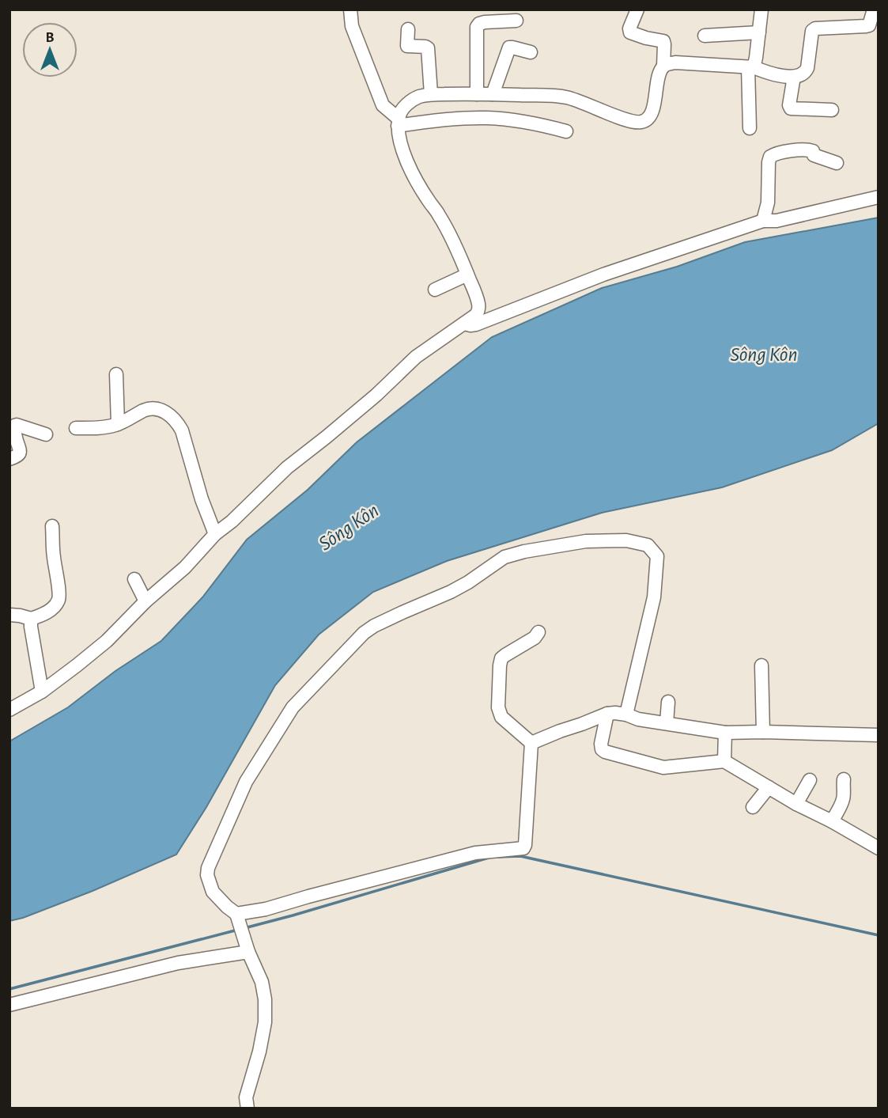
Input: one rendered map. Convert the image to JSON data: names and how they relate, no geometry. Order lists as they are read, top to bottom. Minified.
{"water":["Sông Kôn"],"north":"top"}
